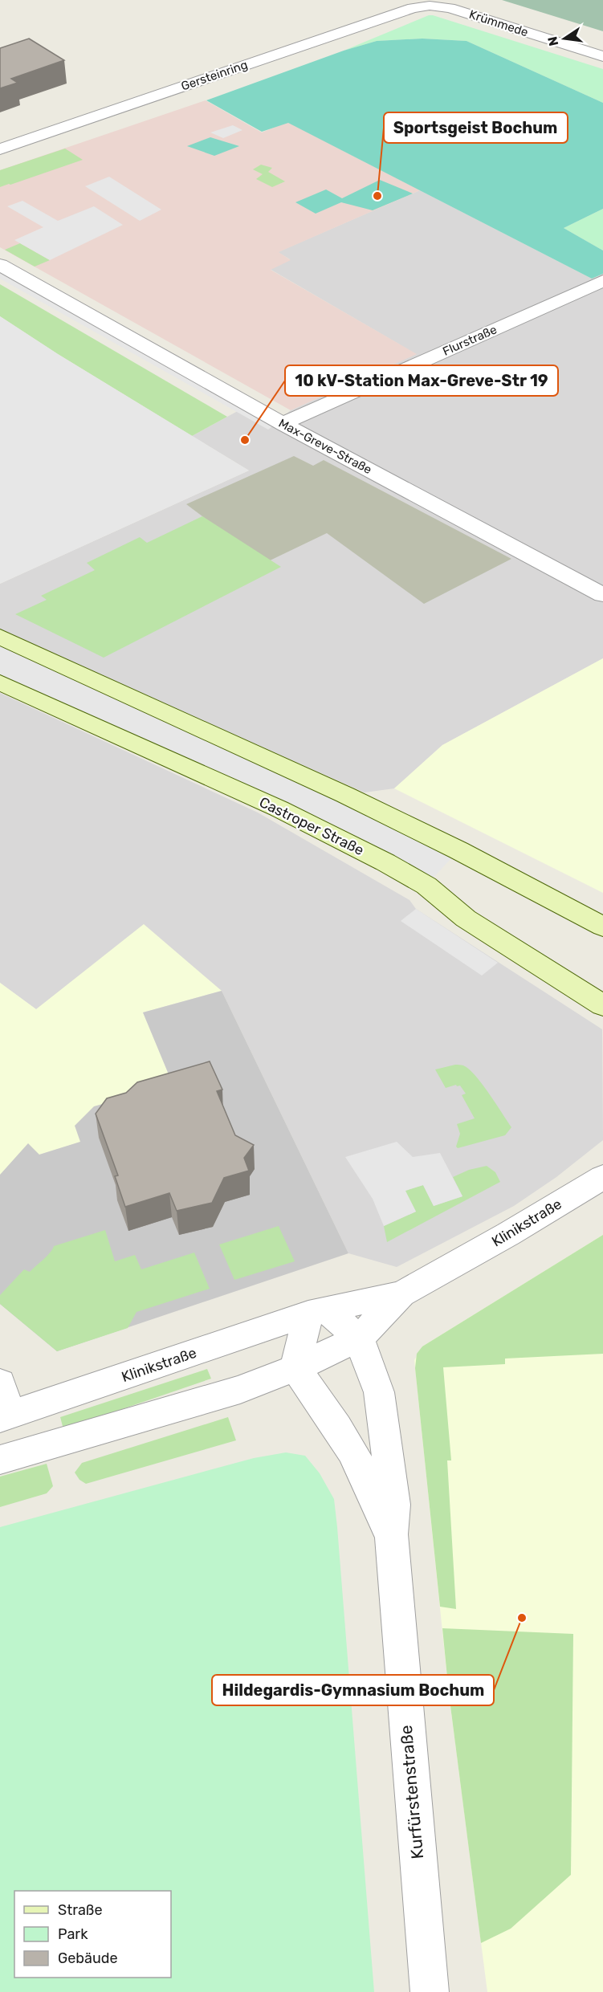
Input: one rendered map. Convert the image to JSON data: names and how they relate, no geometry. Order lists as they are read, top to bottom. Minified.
{"streets":{"main road":["Castroper Straße"],"street":["Krümmede","Gersteinring","Flurstraße","Max-Greve-Straße","Klinikstraße","Kurfürstenstraße"]},"crossings":[["Krümmede","Gersteinring"],["Flurstraße","Max-Greve-Straße"],["Klinikstraße","Kurfürstenstraße"]],"places":["Sportsgeist Bochum","10 kV-Station Max-Greve-Str 19","Hildegardis-Gymnasium Bochum"],"legend":["Straße","Park","Gebäude"],"north":"left"}
